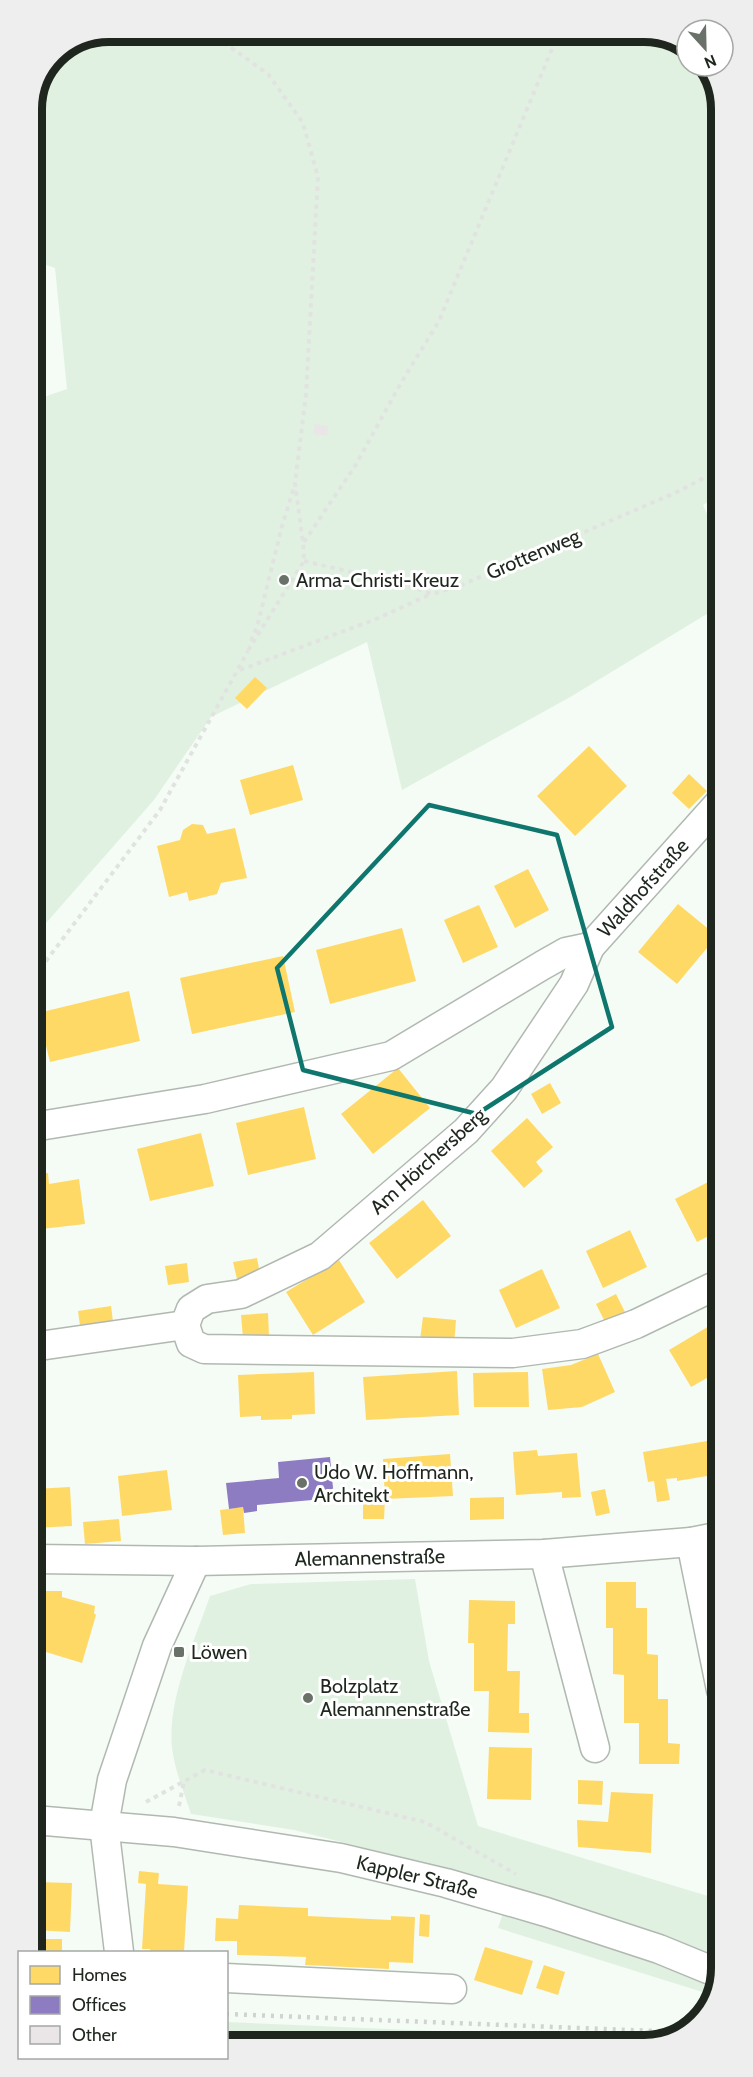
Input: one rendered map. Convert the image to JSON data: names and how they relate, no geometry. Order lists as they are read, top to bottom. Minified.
{"streets":{"street":["Waldhofstraße","Am Hörchersberg","Alemannenstraße","Kappler Straße"],"path":["Grottenweg"]},"crossings":[["Waldhofstraße","Am Hörchersberg"]],"places":{"other":["Arma-Christi-Kreuz","Udo W. Hoffmann, Architekt","Bolzplatz Alemannenstraße"],"transit":["Löwen"]},"legend":["Homes","Offices","Other"],"north":"bottom"}
